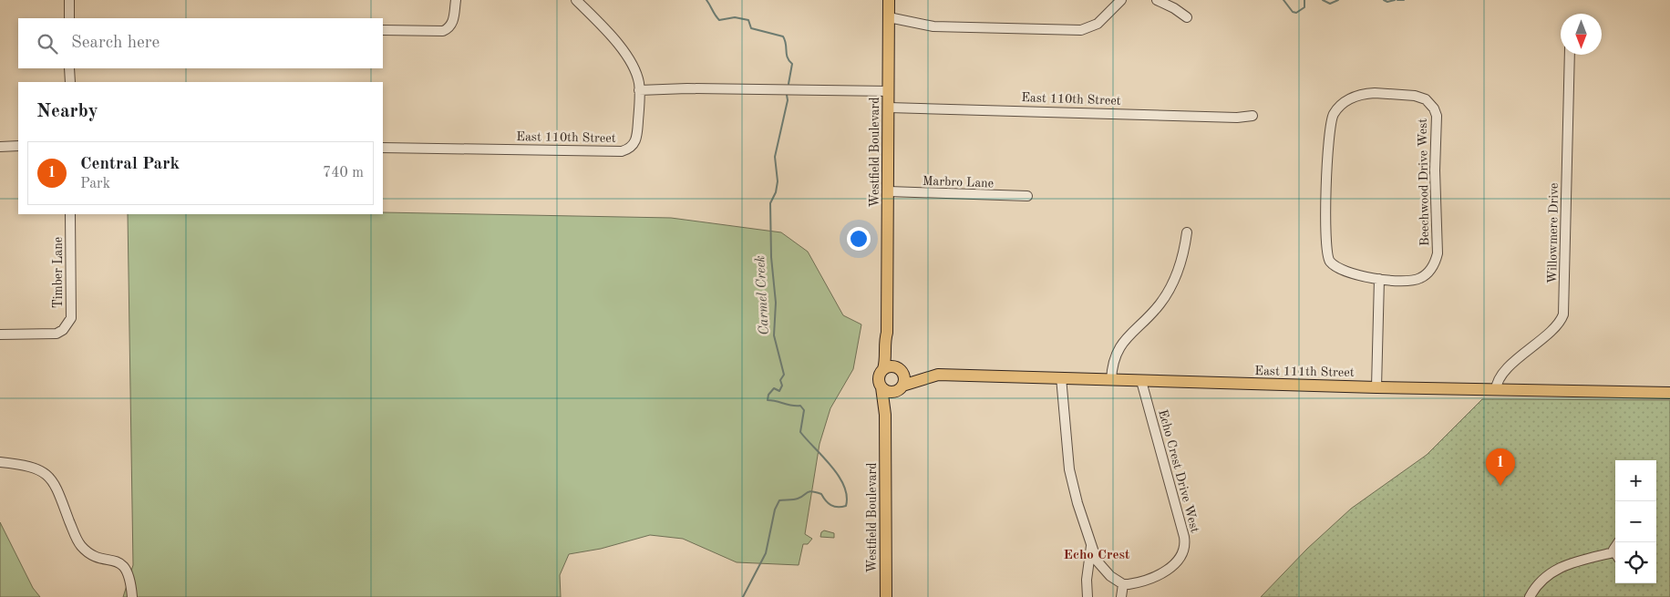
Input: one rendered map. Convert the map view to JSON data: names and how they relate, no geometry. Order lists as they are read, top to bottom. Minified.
{"streets":{"main road":["Westfield Boulevard","East 111th Street"],"street":["East 110th Street","Marbro Lane","Beechwood Drive West","Willowmere Drive","Timber Lane","Echo Crest Drive West"]},"crossings":[["East 110th Street","Westfield Boulevard"],["Westfield Boulevard","Marbro Lane"],["Westfield Boulevard","East 111th Street"],["Willowmere Drive","East 111th Street"],["East 111th Street","Echo Crest Drive West"]],"districts":["Echo Crest"],"water":["Carmel Creek"],"north":"bottom","page":{"search":"Search here","heading":"Nearby","list":[{"mark":"1","name":"Central Park","note":"Park","value":"740 m"}],"pins":"1","map_buttons":["+","−"]}}
